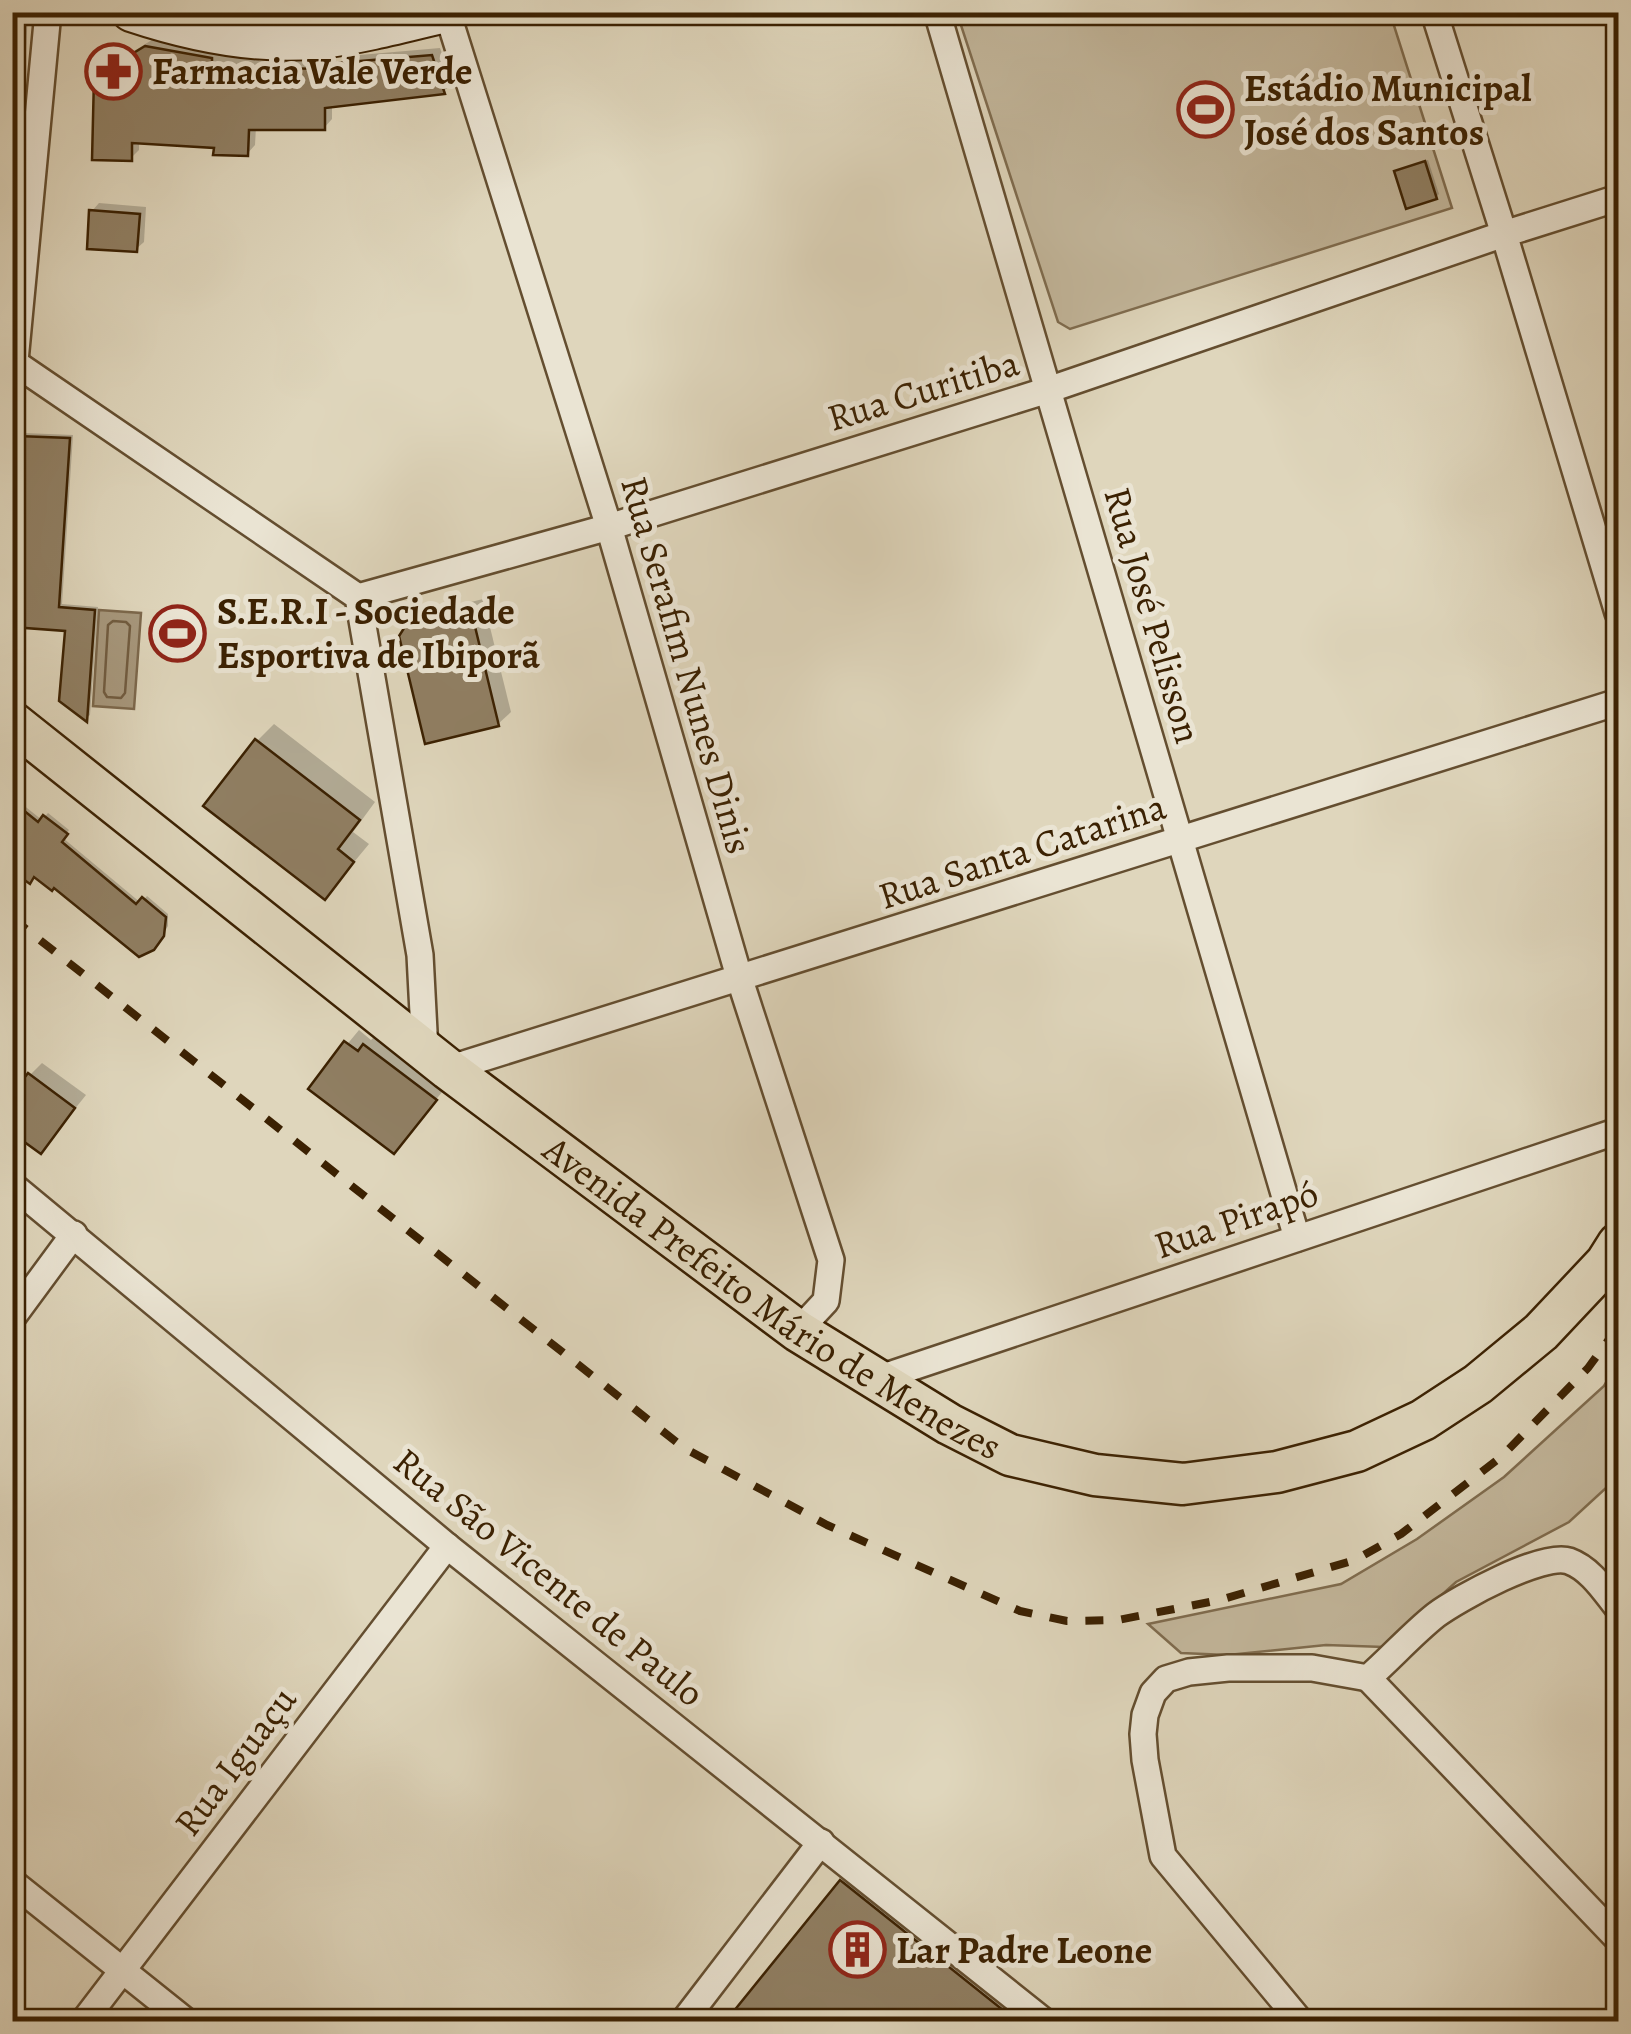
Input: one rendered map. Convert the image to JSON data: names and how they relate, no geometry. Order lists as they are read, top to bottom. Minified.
{"streets":{"main road":["Avenida Prefeito Mário de Menezes"],"street":["Rua Curitiba","Rua José Pelisson","Rua Serafim Nunes Dinis","Rua Santa Catarina","Rua Pirapó","Rua São Vicente de Paulo","Rua Iguaçu"]},"crossings":[["Rua Curitiba","Rua José Pelisson"],["Rua Curitiba","Rua Serafim Nunes Dinis"],["Rua José Pelisson","Rua Santa Catarina"],["Rua José Pelisson","Rua Pirapó"],["Rua Serafim Nunes Dinis","Rua Santa Catarina"],["Rua Serafim Nunes Dinis","Avenida Prefeito Mário de Menezes"],["Rua Santa Catarina","Avenida Prefeito Mário de Menezes"],["Rua Pirapó","Avenida Prefeito Mário de Menezes"],["Rua São Vicente de Paulo","Rua Iguaçu"]],"places":{"pharmacy":["Farmacia Vale Verde"],"sports":["Estádio Municipal José dos Santos","S.E.R.I - Sociedade Esportiva de Ibiporã"],"building":["Lar Padre Leone"]}}
